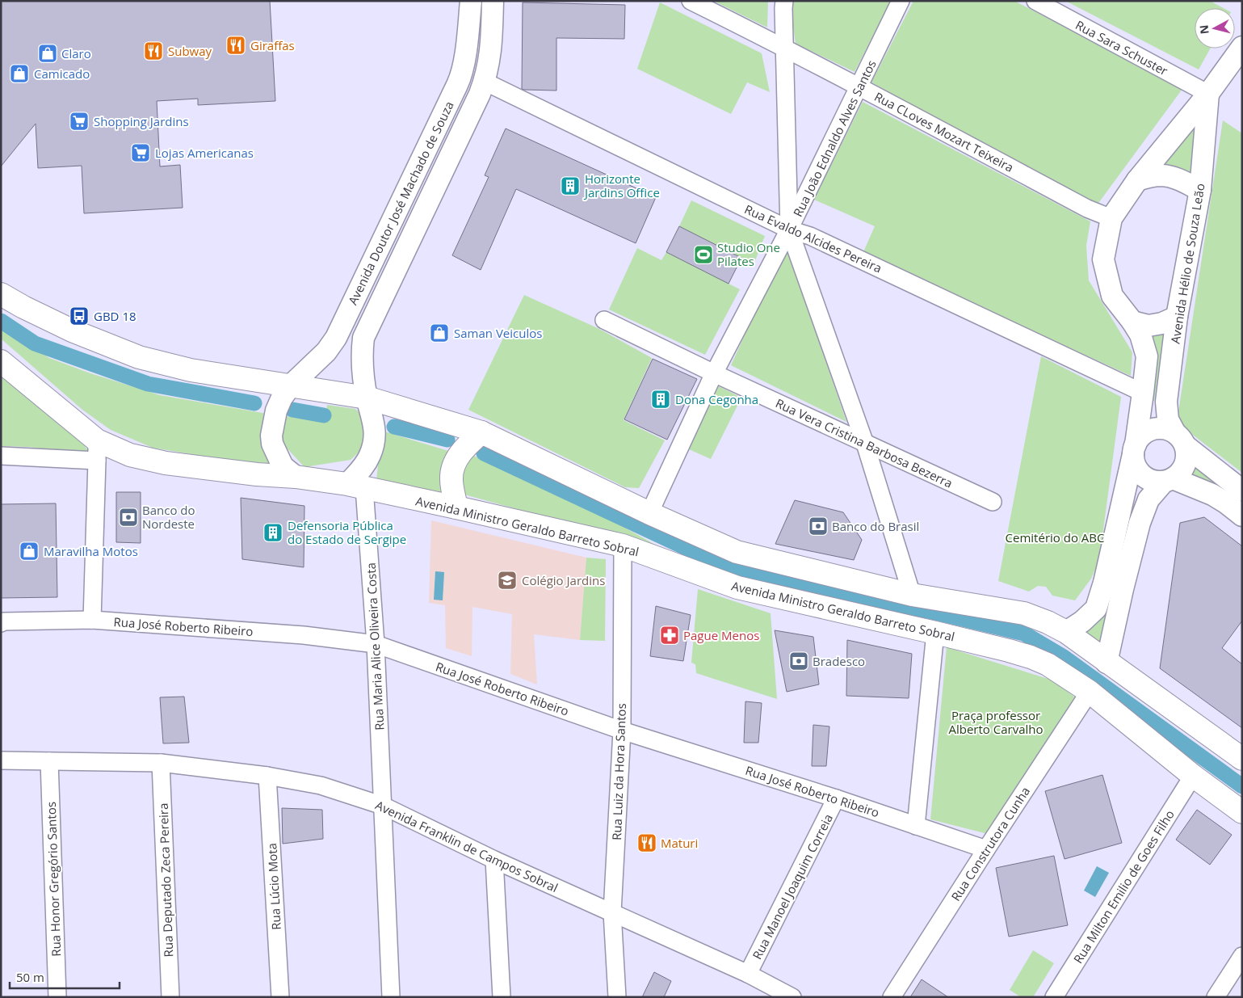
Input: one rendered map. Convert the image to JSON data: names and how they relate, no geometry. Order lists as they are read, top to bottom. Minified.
{"streets":{"main road":["Avenida Ministro Geraldo Barreto Sobral"],"street":["Rua Sara Schuster","Rua CLoves Mozart Teixeira","Rua João Ednaldo Alves Santos","Avenida Doutor José Machado de Souza","Rua Evaldo Alcides Pereira","Avenida Hélio de Souza Leão","Rua Vera Cristina Barbosa Bezerra","Rua José Roberto Ribeiro","Rua Maria Alice Oliveira Costa","Rua Luiz da Hora Santos","Rua Construtora Cunha","Avenida Franklin de Campos Sobral","Rua Honor Gregório Santos","Rua Deputado Zeca Pereira","Rua Lúcio Mota","Rua Manoel Joaquim Correia","Rua Milton Emilio de Goes Filho"]},"crossings":[["Rua Sara Schuster","Avenida Hélio de Souza Leão"],["Rua CLoves Mozart Teixeira","Rua João Ednaldo Alves Santos"],["Rua João Ednaldo Alves Santos","Rua Evaldo Alcides Pereira"],["Rua João Ednaldo Alves Santos","Rua Vera Cristina Barbosa Bezerra"],["Avenida Doutor José Machado de Souza","Rua Evaldo Alcides Pereira"],["Avenida Doutor José Machado de Souza","Avenida Ministro Geraldo Barreto Sobral"],["Avenida Doutor José Machado de Souza","Rua Maria Alice Oliveira Costa"],["Avenida Ministro Geraldo Barreto Sobral","Rua Maria Alice Oliveira Costa"],["Avenida Ministro Geraldo Barreto Sobral","Rua Luiz da Hora Santos"],["Avenida Ministro Geraldo Barreto Sobral","Rua Construtora Cunha"],["Avenida Ministro Geraldo Barreto Sobral","Rua Milton Emilio de Goes Filho"],["Rua José Roberto Ribeiro","Rua Maria Alice Oliveira Costa"],["Rua José Roberto Ribeiro","Rua Luiz da Hora Santos"],["Rua José Roberto Ribeiro","Rua Construtora Cunha"],["Rua José Roberto Ribeiro","Rua Manoel Joaquim Correia"],["Rua Maria Alice Oliveira Costa","Avenida Franklin de Campos Sobral"],["Rua Luiz da Hora Santos","Avenida Franklin de Campos Sobral"],["Avenida Franklin de Campos Sobral","Rua Honor Gregório Santos"],["Avenida Franklin de Campos Sobral","Rua Deputado Zeca Pereira"],["Avenida Franklin de Campos Sobral","Rua Lúcio Mota"],["Avenida Franklin de Campos Sobral","Rua Manoel Joaquim Correia"]],"parks":["Cemitério do ABC","Praça professor Alberto Carvalho"],"places":{"restaurant":["Giraffas","Subway","Maturi"],"shop":["Claro","Camicado","Saman Veiculos","Maravilha Motos"],"supermarket":["Shopping Jardins","Lojas Americanas"],"building":["Horizonte Jardins Office","Dona Cegonha","Defensoria Pública do Estado de Sergipe"],"sports":["Studio One Pilates"],"bus stop":["GBD 18"],"bank":["Banco do Nordeste","Banco do Brasil","Bradesco"],"school or university":["Colégio Jardins"],"pharmacy":["Pague Menos"]},"scale_bar":"50 m","north":"left"}
